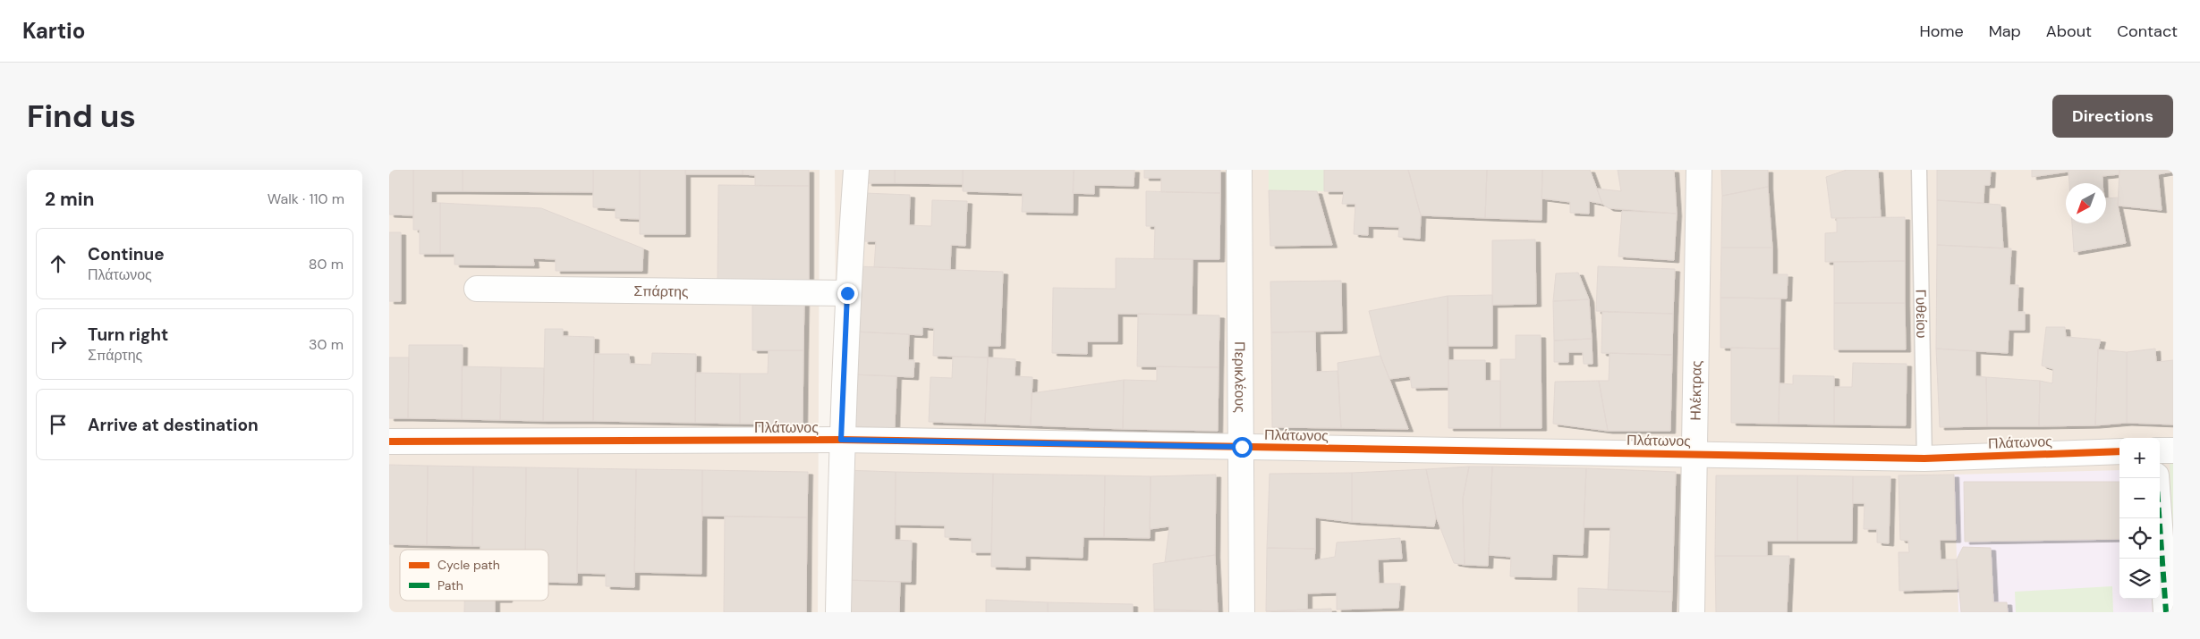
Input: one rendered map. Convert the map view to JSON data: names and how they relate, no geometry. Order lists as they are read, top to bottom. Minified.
{"streets":{"street":["Σπάρτης","Περικλέους","Ηλέκτρας","Πλάτωνος"],"lane":["Γυθείου"]},"crossings":[["Γυθείου","Πλάτωνος"],["Περικλέους","Πλάτωνος"],["Ηλέκτρας","Πλάτωνος"]],"legend":["Cycle path","Path"],"north":"bottom left","page":{"header":"Kartio","nav":["Home","Map","About","Contact"],"buttons":"Directions","title":"Find us","heading":["2 min","Walk · 110 m"],"list":[["Continue","Πλάτωνος","80 m"],["Turn right","Σπάρτης","30 m"],"Arrive at destination"],"map_buttons":["+","−"]}}
